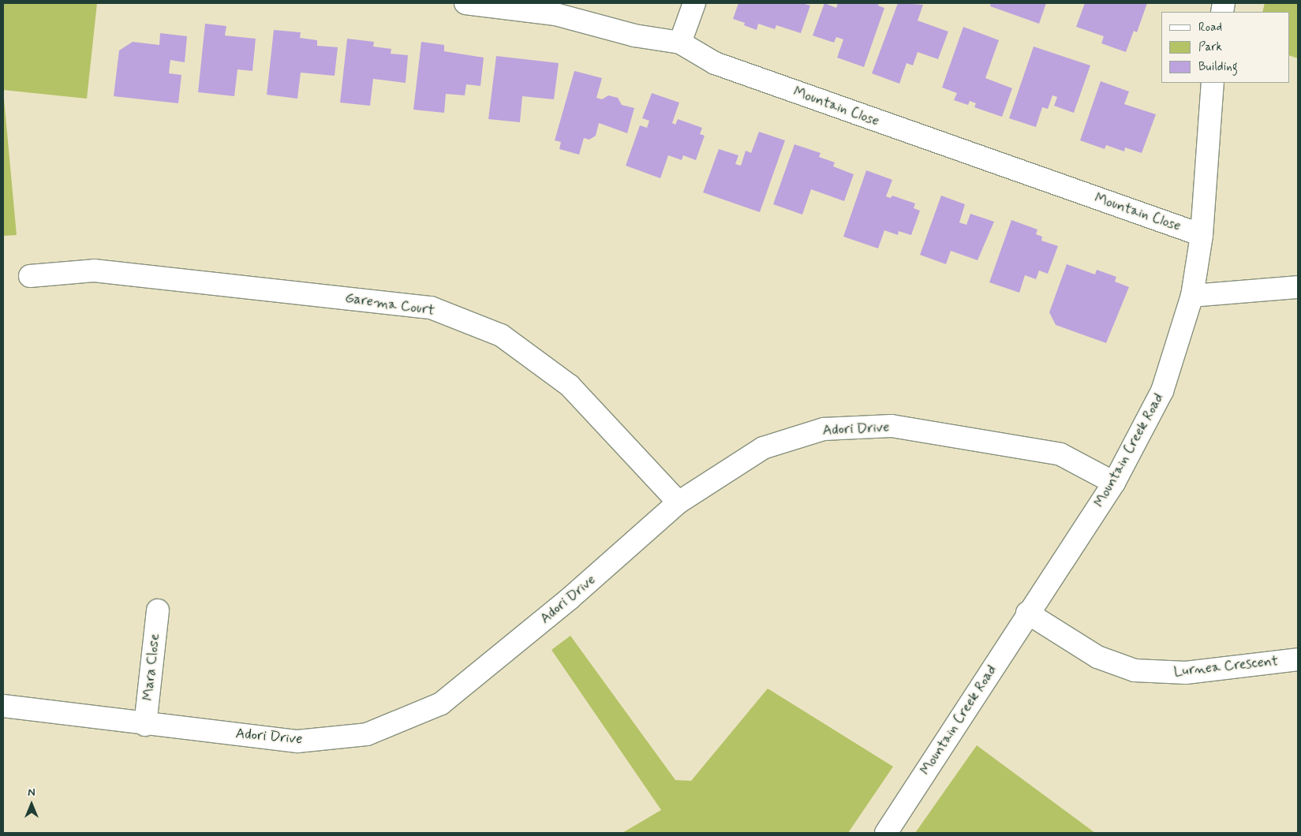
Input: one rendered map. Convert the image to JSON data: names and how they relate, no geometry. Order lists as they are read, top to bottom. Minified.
{"streets":{"street":["Mountain Close","Garema Court","Adori Drive","Mountain Creek Road","Lurnea Crescent","Mara Close"]},"crossings":[["Mountain Close","Mountain Creek Road"],["Garema Court","Adori Drive"],["Adori Drive","Mountain Creek Road"],["Adori Drive","Mara Close"],["Mountain Creek Road","Lurnea Crescent"]],"legend":["Road","Park","Building"],"north":"top"}
